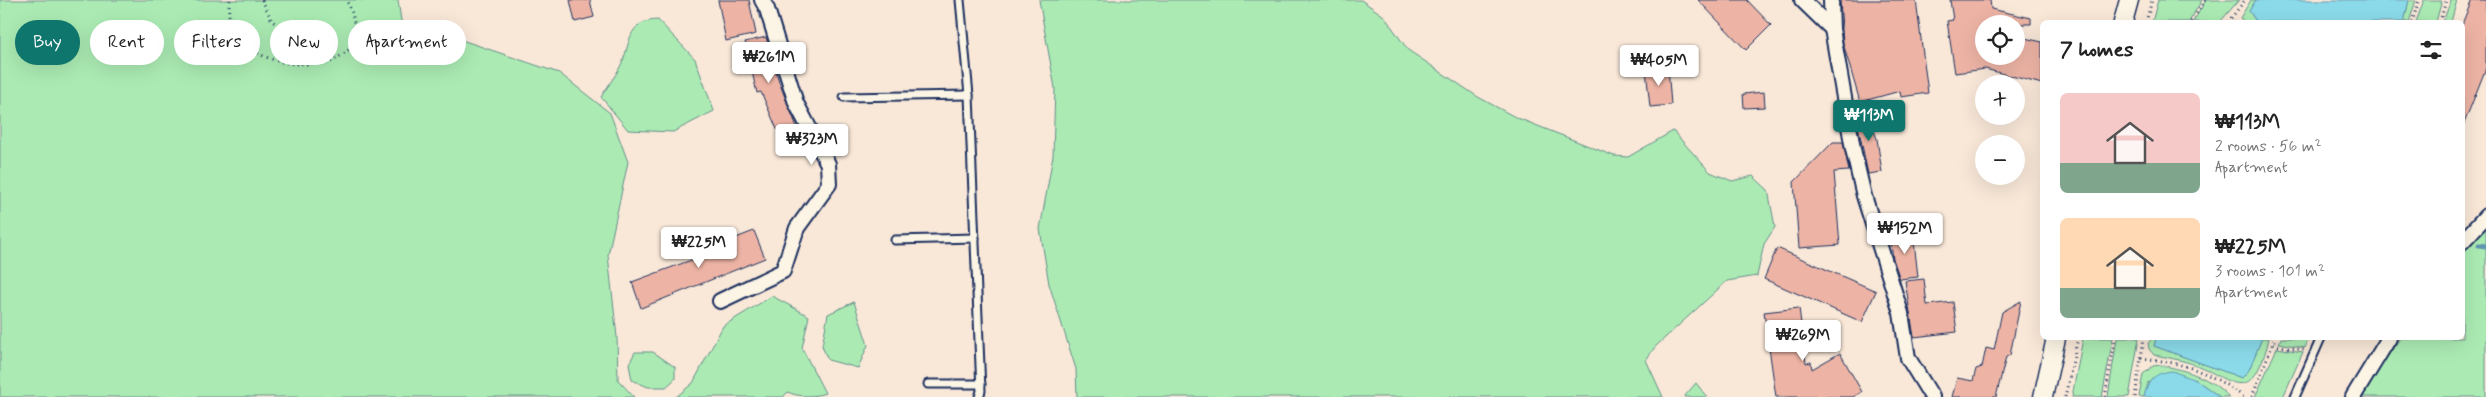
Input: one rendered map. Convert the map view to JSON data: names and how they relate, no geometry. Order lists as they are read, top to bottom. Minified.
{"page":{"map_buttons":["+","−"],"chip":["Buy","Rent","Filters","New","Apartment"],"heading":"7 homes","price":["₩261M","₩405M","₩113M","₩323M","₩152M","₩225M","₩269M"],"list":[{"name":"₩113M","note":"2 rooms · 56 m² · Apartment"},{"name":"₩225M","note":"3 rooms · 101 m² · Apartment"}]}}
